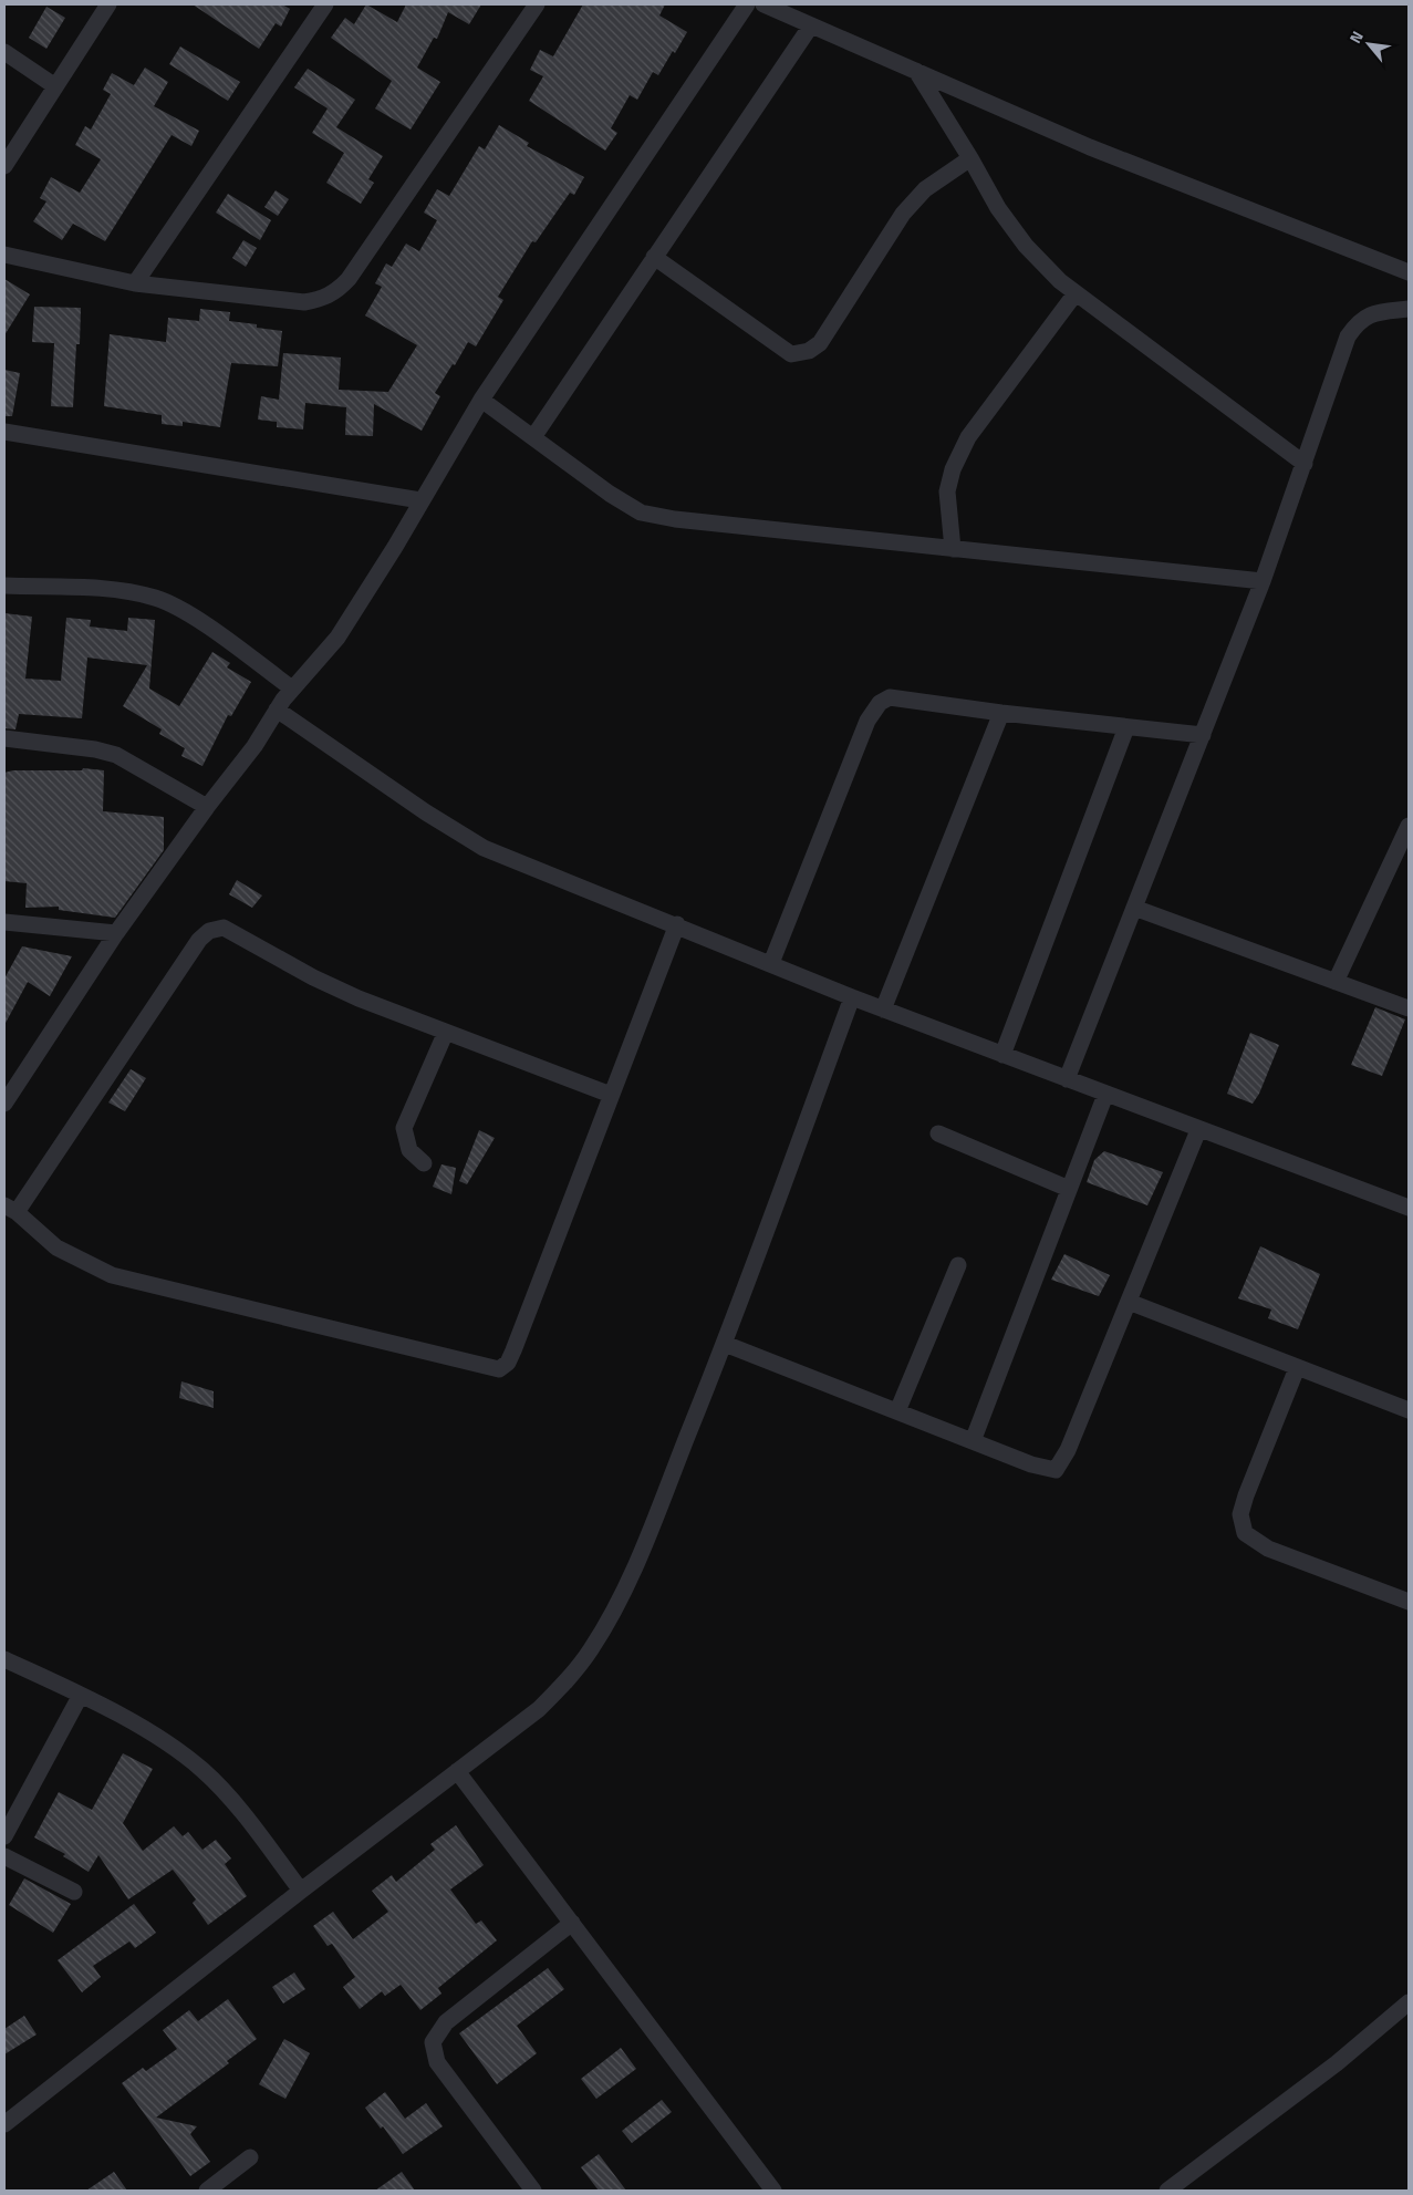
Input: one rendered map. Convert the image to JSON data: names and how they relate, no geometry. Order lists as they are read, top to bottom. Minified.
{"north":"top left"}
